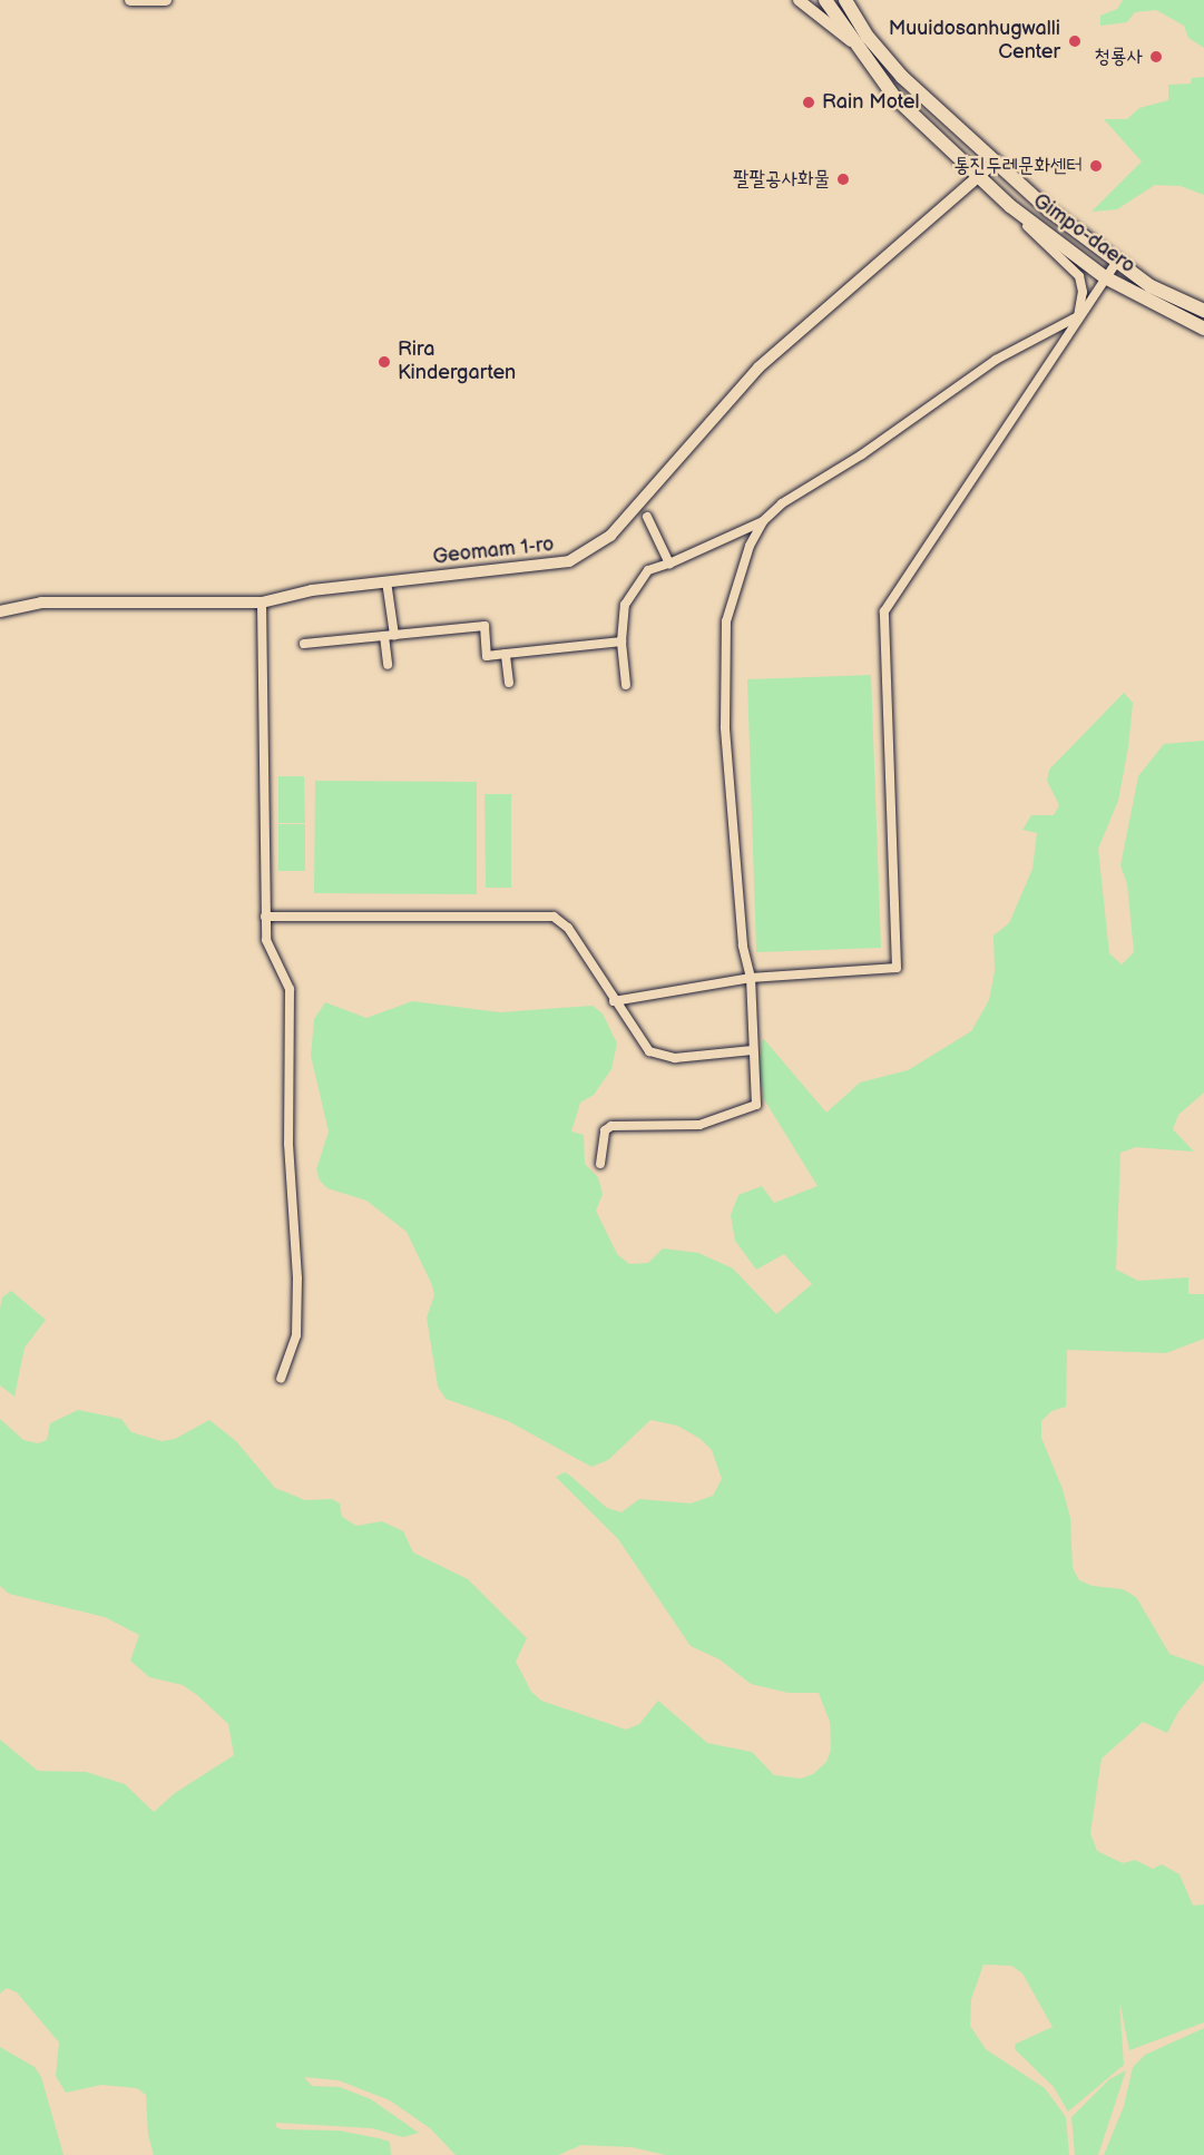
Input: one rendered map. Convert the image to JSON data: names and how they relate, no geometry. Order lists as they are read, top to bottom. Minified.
{"streets":{"main road":["Gimpo-daero"],"street":["Geomam 1-ro"]},"crossings":[["Gimpo-daero","Geomam 1-ro"]],"places":["Muuidosanhugwalli Center","청룡사","Rain Motel","통진두레문화센터","팔팔공사화물","Rira Kindergarten"]}
